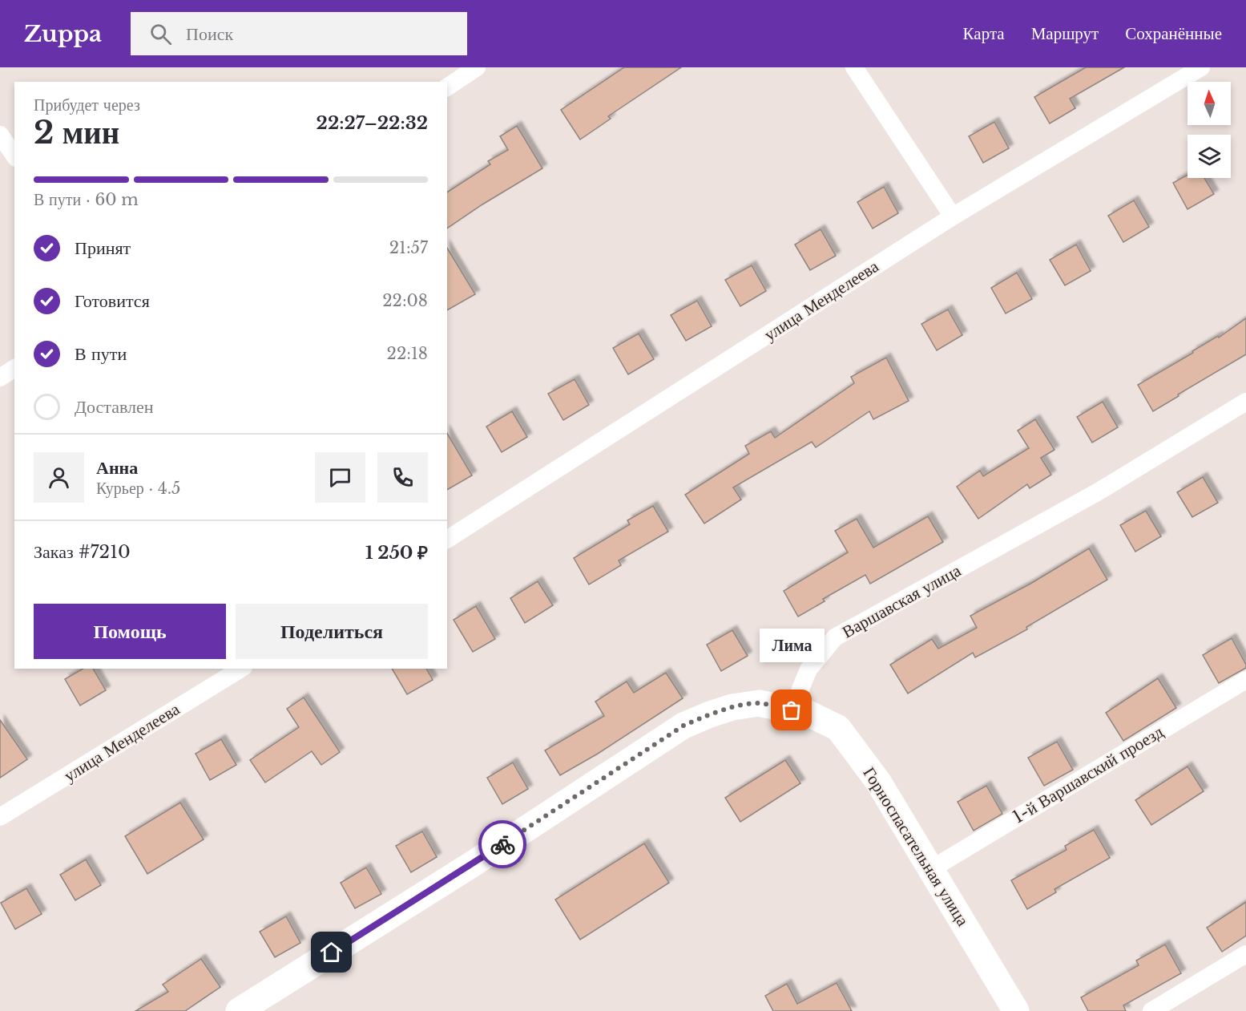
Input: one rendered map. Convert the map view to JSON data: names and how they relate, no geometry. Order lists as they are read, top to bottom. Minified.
{"streets":{"main road":["Горноспасательная улица"],"street":["улица Менделеева","Варшавская улица","1-й Варшавский проезд"]},"crossings":[["Варшавская улица","Горноспасательная улица"],["1-й Варшавский проезд","Горноспасательная улица"]],"places":["Лима"],"north":"top","page":{"header":"Zuppa","search":"Поиск","nav":["Карта","Маршрут","Сохранённые"],"heading":["2 мин","Прибудет через","22:27–22:32"],"panel":["Анна","Курьер · 4.5","Заказ #7210","1 250 ₽"],"bar":"В пути · 60 m","list":[["Принят","21:57"],["Готовится","22:08"],["В пути","22:18"],"Доставлен"],"buttons":["Помощь","Поделиться"],"bubble":"Лима"}}
